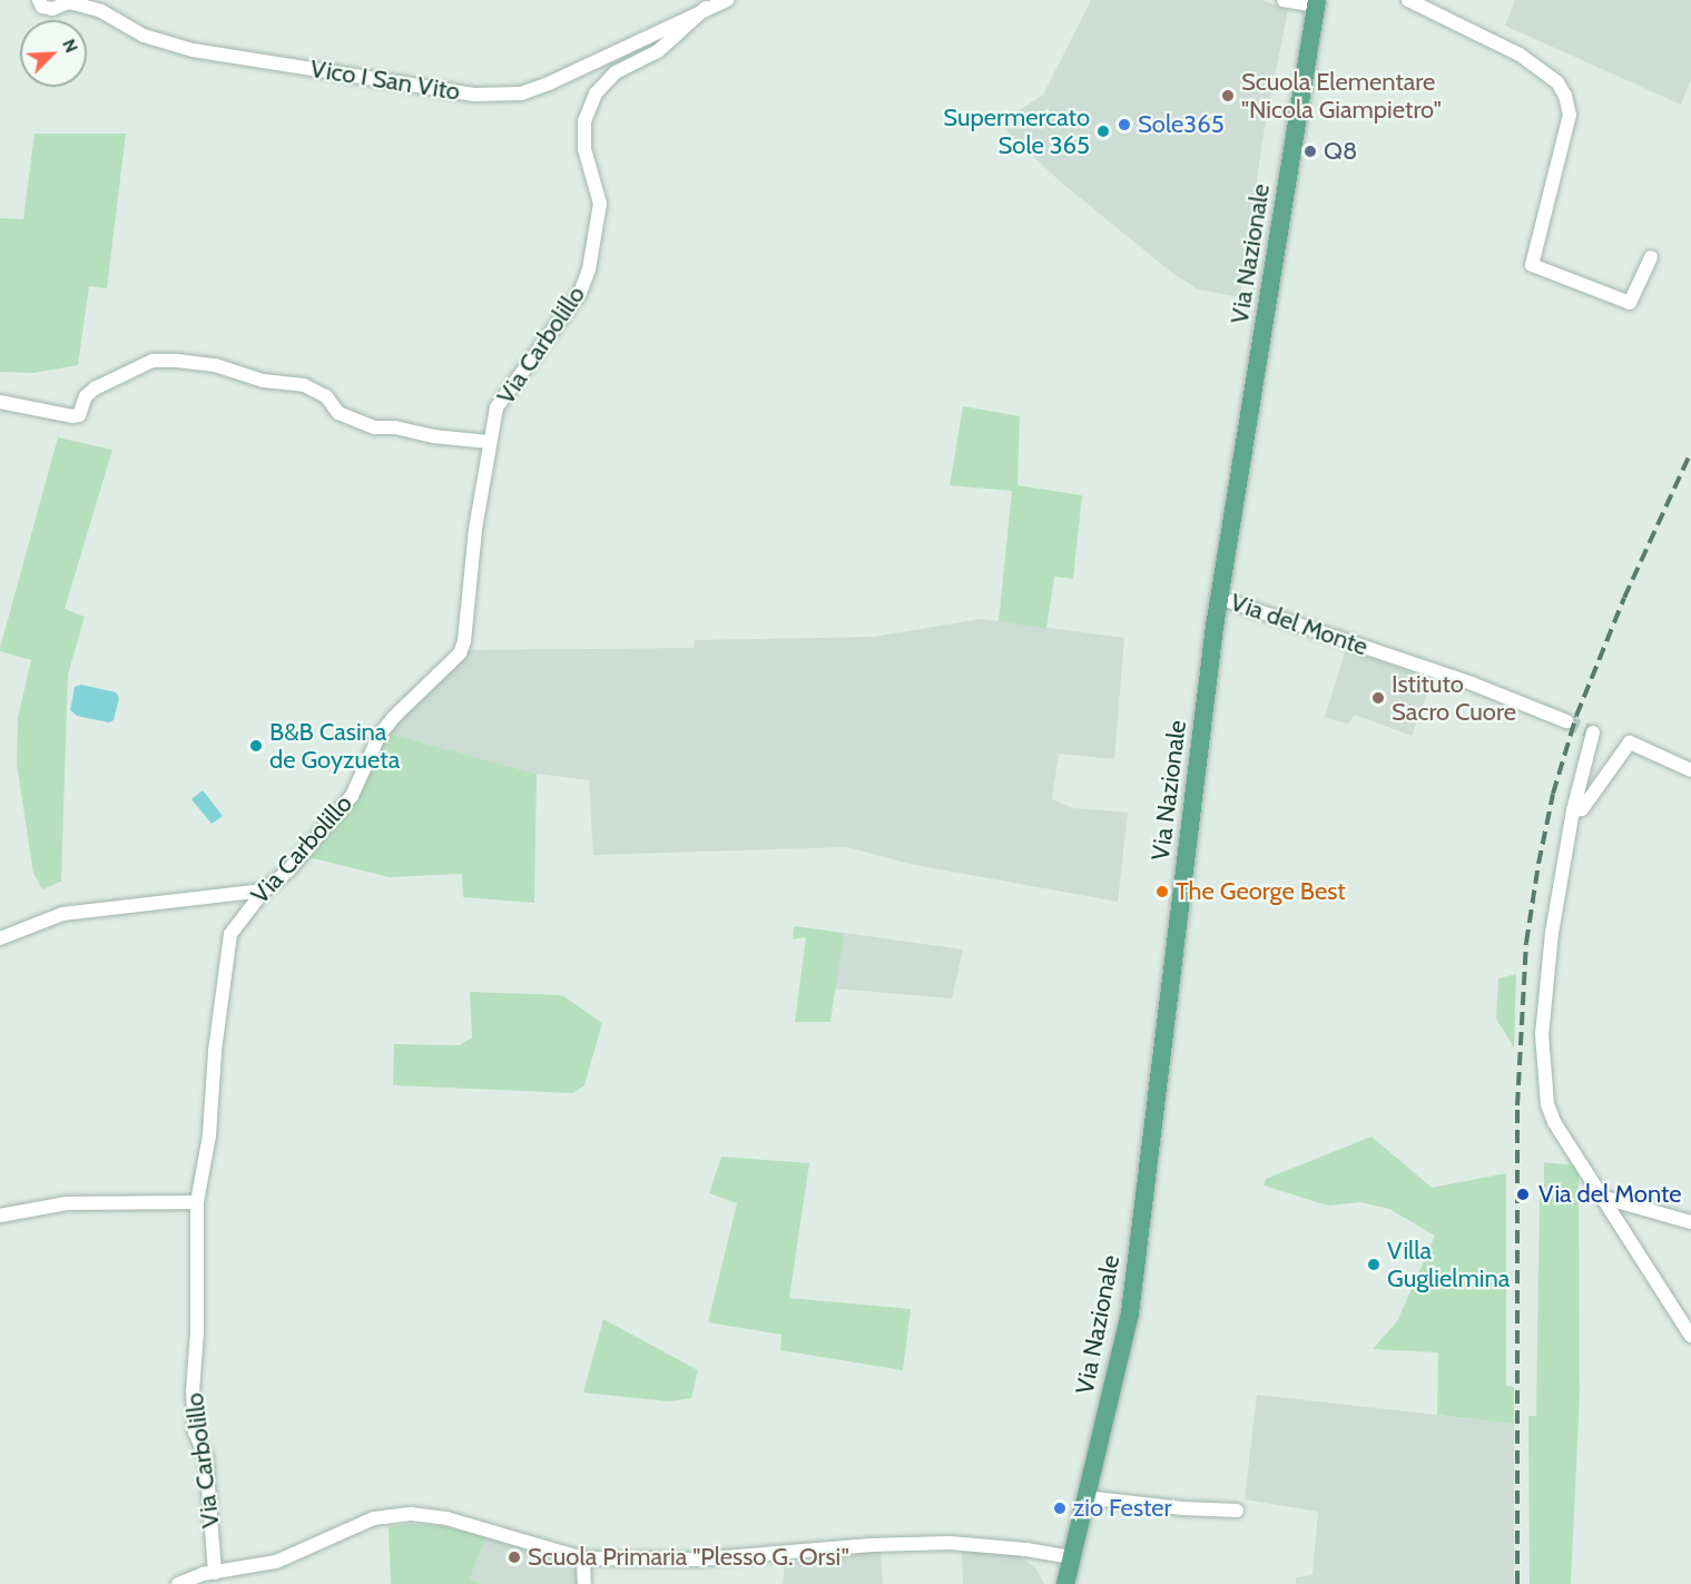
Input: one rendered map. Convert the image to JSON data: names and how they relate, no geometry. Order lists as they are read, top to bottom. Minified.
{"streets":{"main road":["Via Nazionale"],"street":["Vico I San Vito","Via Carbolillo","Via del Monte"]},"crossings":[["Vico I San Vito","Via Carbolillo"],["Via Nazionale","Via del Monte"]],"places":["Scuola Elementare \"Nicola Giampietro\"","Sole365","Supermercato Sole 365","Q8","Istituto Sacro Cuore","B&B Casina de Goyzueta","The George Best","Via del Monte","Villa Guglielmina","zio Fester","Scuola Primaria \"Plesso G. Orsi\""],"north":"top right"}
